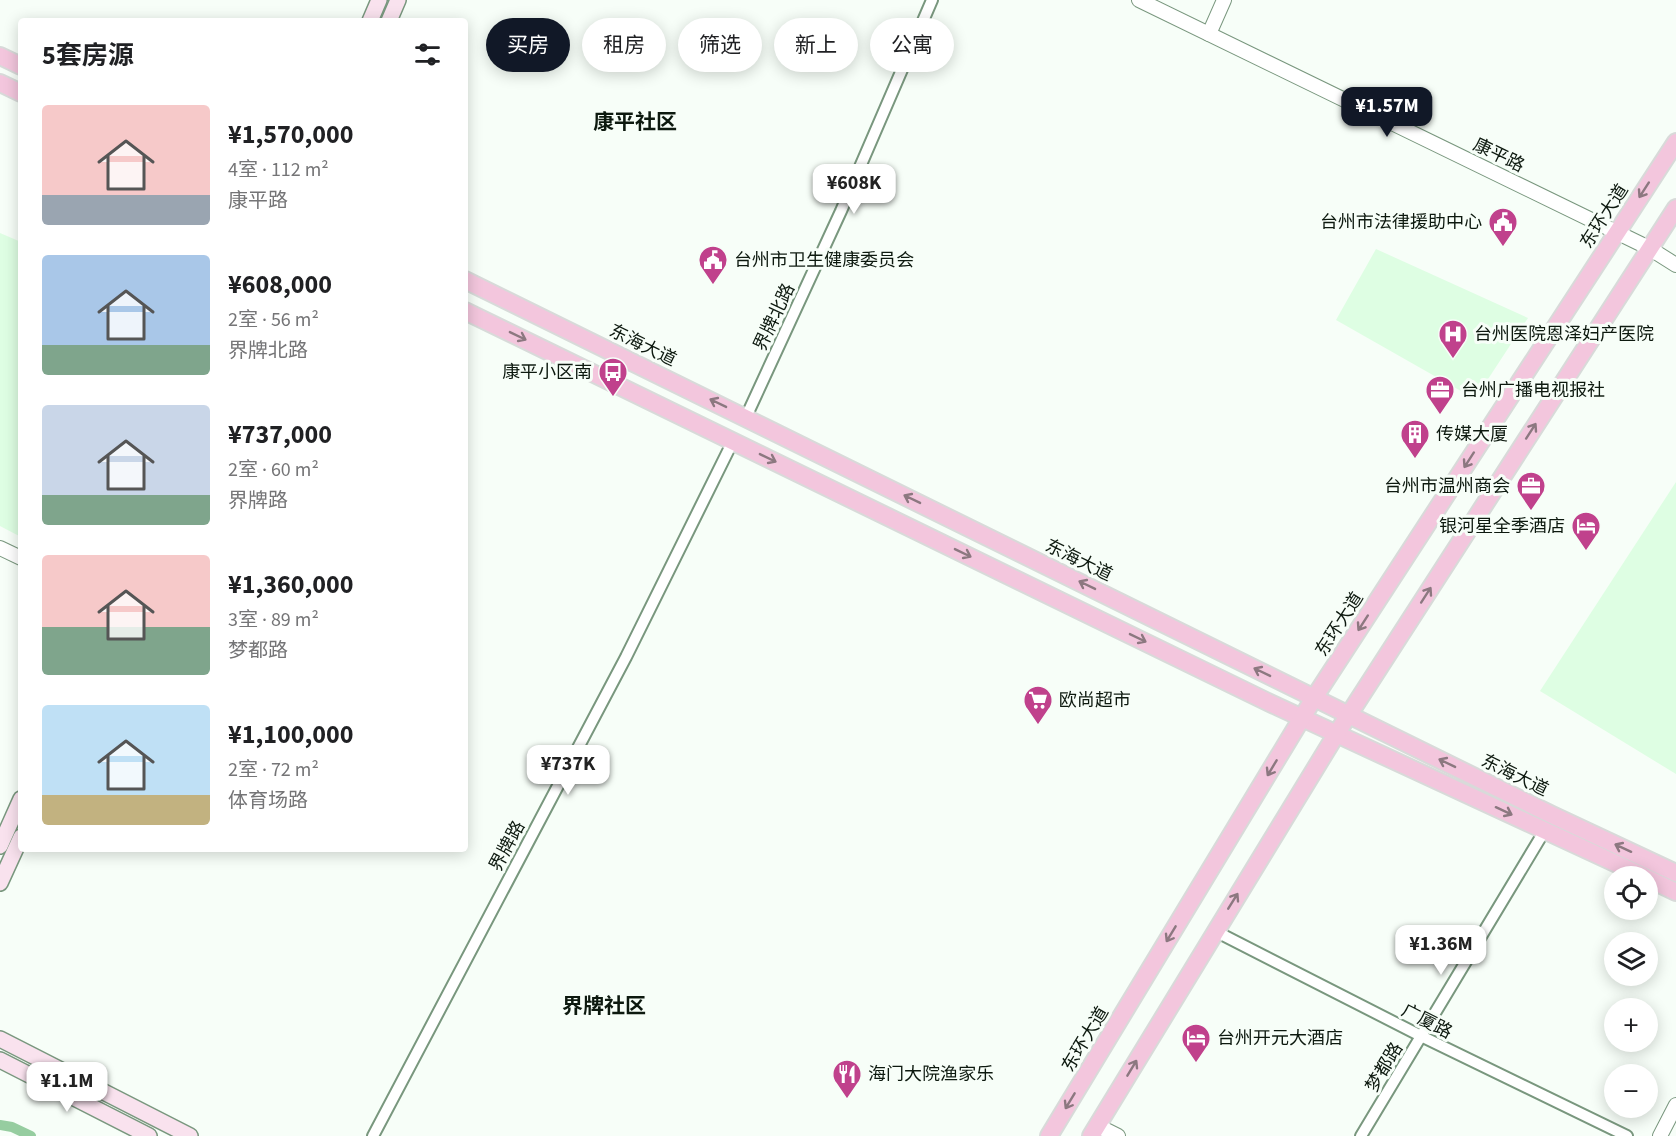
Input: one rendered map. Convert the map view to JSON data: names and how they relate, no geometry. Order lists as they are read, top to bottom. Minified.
{"streets":{"main road":["东环大道","东海大道"],"street":["康平路","界牌北路","界牌路","广厦路","梦都路"]},"crossings":[["康平路","东环大道"],["东环大道","东海大道"],["界牌北路","东海大道"],["东海大道","界牌路"],["东海大道","梦都路"],["广厦路","梦都路"]],"districts":["康平社区","界牌社区"],"places":{"public building":["台州市法律援助中心","台州市卫生健康委员会"],"hospital":["台州医院恩泽妇产医院"],"bus stop":["康平小区南"],"office":["台州广播电视报社","台州市温州商会"],"building":["传媒大厦"],"hotel":["银河星全季酒店","台州开元大酒店"],"supermarket":["欧尚超市"],"restaurant":["海门大院渔家乐"]},"page":{"chip":["买房","租房","筛选","新上","公寓"],"heading":"5套房源","price":["¥1.57M","¥608K","¥737K","¥1.36M","¥1.1M"],"list":[{"name":"¥1,570,000","note":"4室 · 112 m² · 康平路"},{"name":"¥608,000","note":"2室 · 56 m² · 界牌北路"},{"name":"¥737,000","note":"2室 · 60 m² · 界牌路"},{"name":"¥1,360,000","note":"3室 · 89 m² · 梦都路"},{"name":"¥1,100,000","note":"2室 · 72 m² · 体育场路"}],"map_buttons":["+","−"]}}
